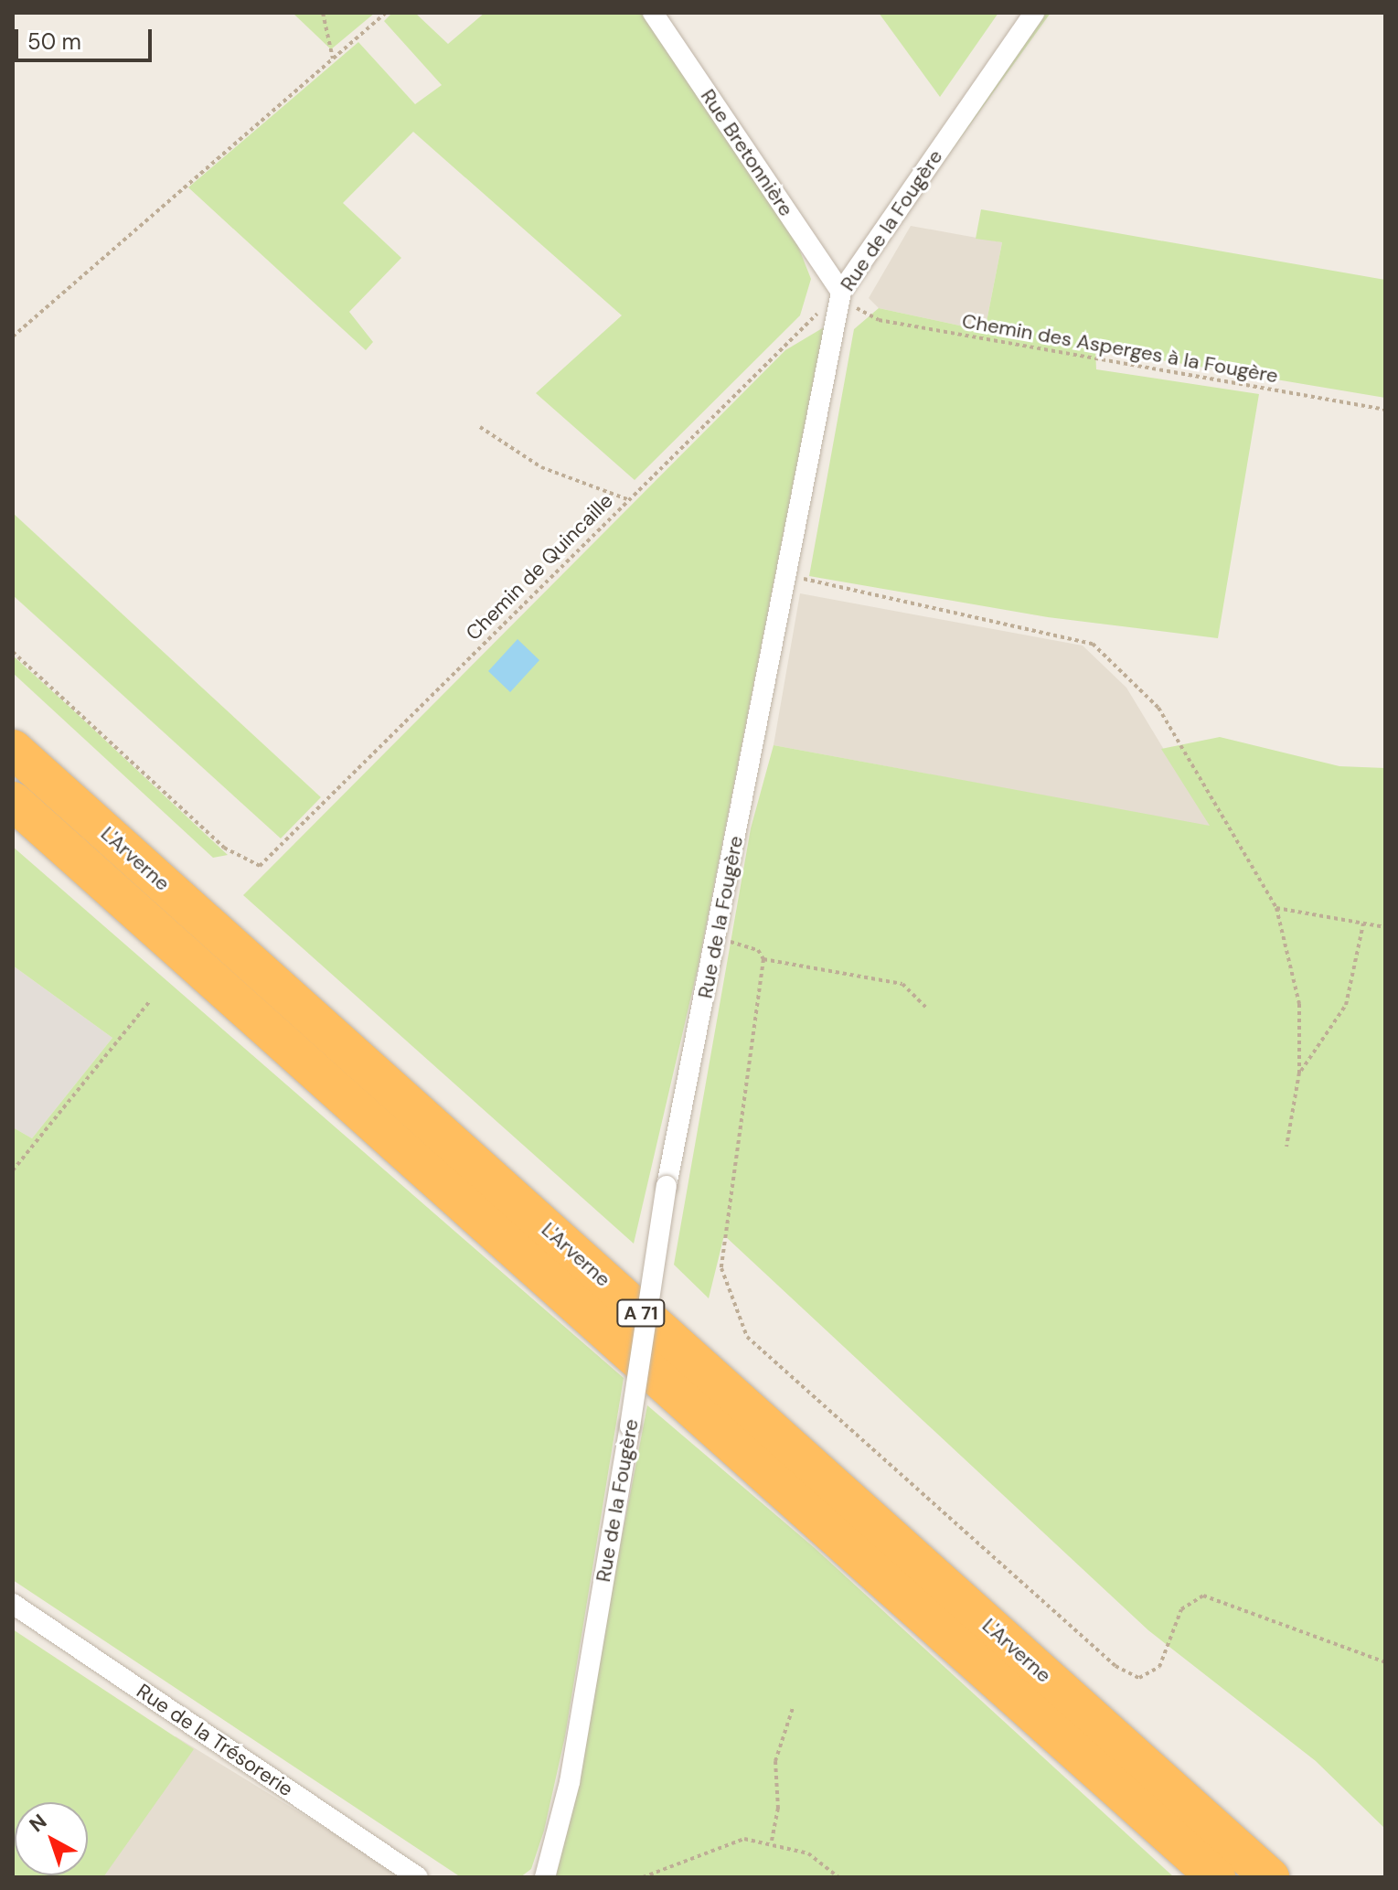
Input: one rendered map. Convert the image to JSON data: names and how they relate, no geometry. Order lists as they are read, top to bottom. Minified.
{"streets":{"highway":["L'Arverne","A 71"],"street":["Rue Bretonnière","Rue de la Fougère","Rue de la Trésorerie"],"path":["Chemin des Asperges à la Fougère","Chemin de Quincaille"]},"crossings":[["Rue Bretonnière","Rue de la Fougère"],["Rue Bretonnière","Chemin des Asperges à la Fougère"],["Rue Bretonnière","Chemin de Quincaille"],["Rue de la Fougère","Chemin des Asperges à la Fougère"],["Rue de la Fougère","Chemin de Quincaille"],["Chemin des Asperges à la Fougère","Chemin de Quincaille"]],"scale_bar":"50 m","north":"top left"}
